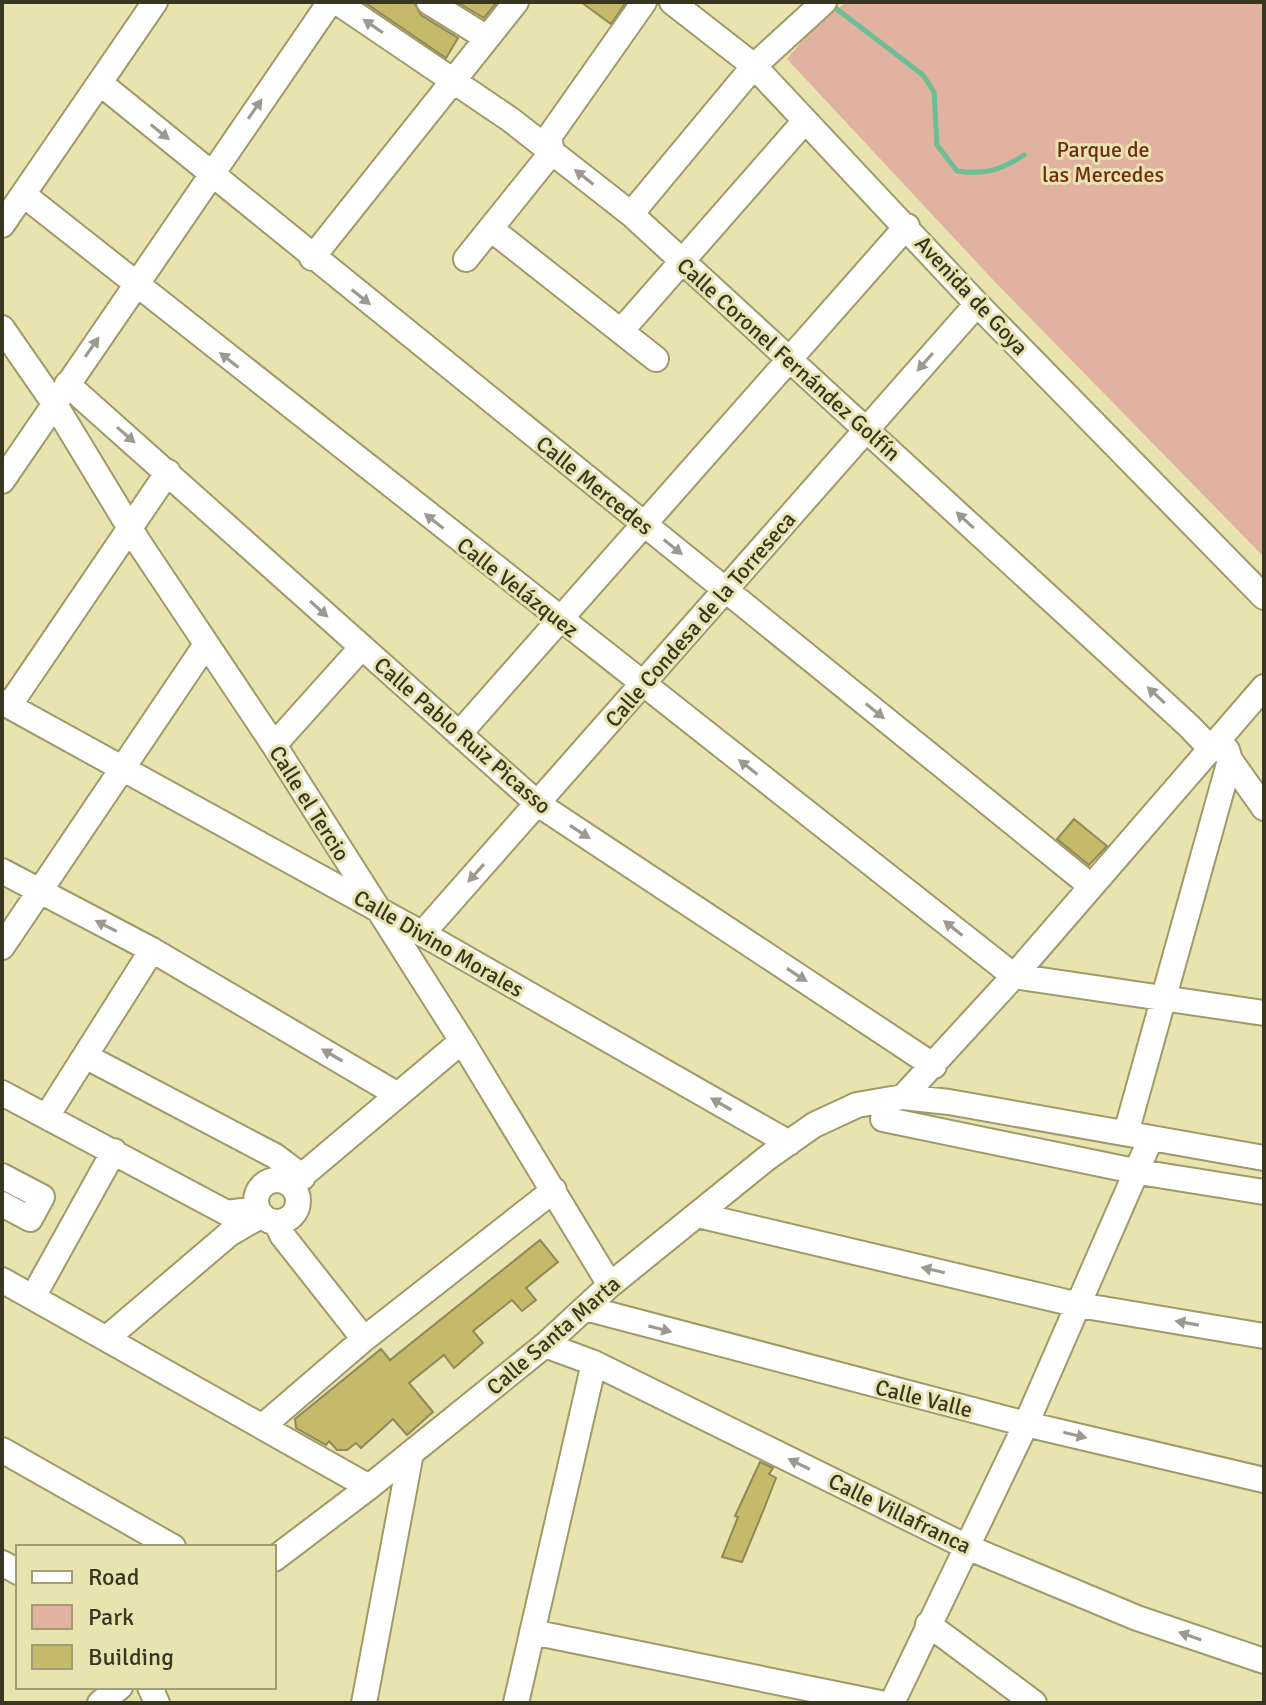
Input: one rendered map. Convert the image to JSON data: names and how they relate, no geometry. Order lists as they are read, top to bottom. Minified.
{"streets":{"street":["Avenida de Goya","Calle Coronel Fernández Golfín","Calle Mercedes","Calle Velázquez","Calle Condesa de la Torreseca","Calle Pablo Ruiz Picasso","Calle el Tercio","Calle Divino Morales","Calle Santa Marta","Calle Valle","Calle Villafranca"]},"crossings":[["Avenida de Goya","Calle Condesa de la Torreseca"],["Calle Coronel Fernández Golfín","Calle Condesa de la Torreseca"],["Calle Mercedes","Calle Condesa de la Torreseca"],["Calle Velázquez","Calle Condesa de la Torreseca"],["Calle Condesa de la Torreseca","Calle Pablo Ruiz Picasso"],["Calle Condesa de la Torreseca","Calle Divino Morales"],["Calle Pablo Ruiz Picasso","Calle el Tercio"],["Calle el Tercio","Calle Divino Morales"],["Calle el Tercio","Calle Santa Marta"],["Calle Divino Morales","Calle Santa Marta"],["Calle Santa Marta","Calle Valle"],["Calle Santa Marta","Calle Villafranca"]],"one_way":["Calle Coronel Fernández Golfín","Calle Mercedes","Calle Velázquez","Calle Pablo Ruiz Picasso","Calle Divino Morales"],"parks":["Parque de las Mercedes"],"legend":["Road","Park","Building"]}
